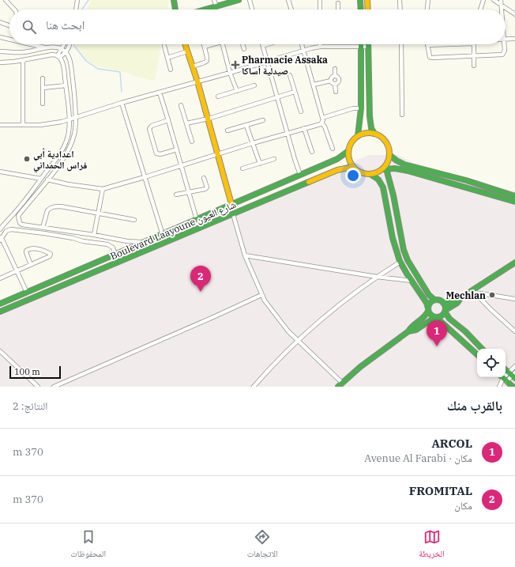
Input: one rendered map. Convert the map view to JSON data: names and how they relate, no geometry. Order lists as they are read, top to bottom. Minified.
{"streets":{"street":["Boulevard Laayoune شارع العيون"]},"places":{"health":["Pharmacie Assaka صيدلية أساكا"],"other":["اعدادية أبي فراس الحمداني","Mechlan"]},"scale_bar":"100 m","page":{"search":"ابحث هنا","pins":["2","1"],"scale":"100 m","heading":["بالقرب منك","النتائج: 2"],"list":[{"mark":"1","name":"ARCOL","note":"مكان · Avenue Al Farabi","value":"370 m"},{"mark":"2","name":"FROMITAL","note":"مكان","value":"370 m"}],"nav":["الخريطة","الاتجاهات","المحفوظات"]}}
